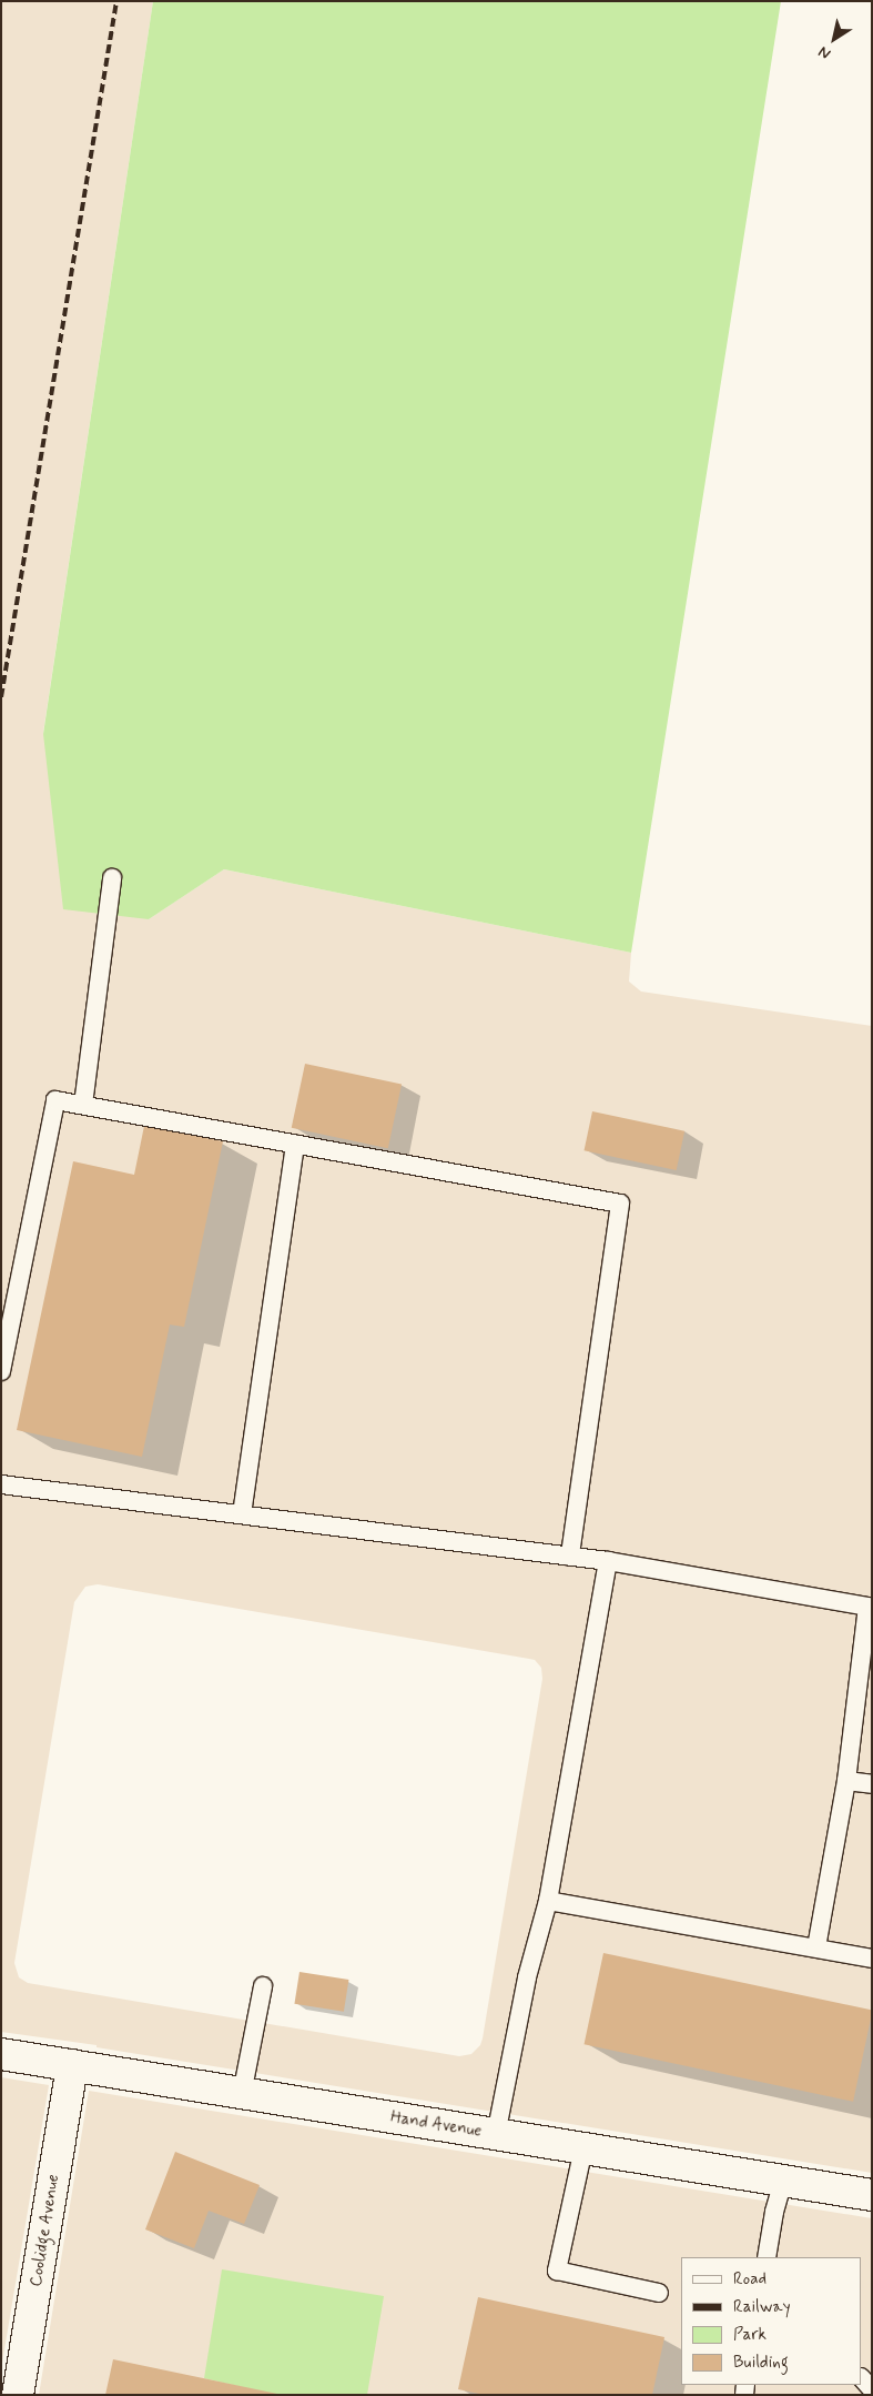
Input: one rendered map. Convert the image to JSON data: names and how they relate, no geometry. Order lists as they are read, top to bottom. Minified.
{"streets":{"street":["Hand Avenue","Coolidge Avenue"]},"crossings":[["Hand Avenue","Coolidge Avenue"]],"legend":["Road","Railway","Park","Building"],"north":"bottom left"}
